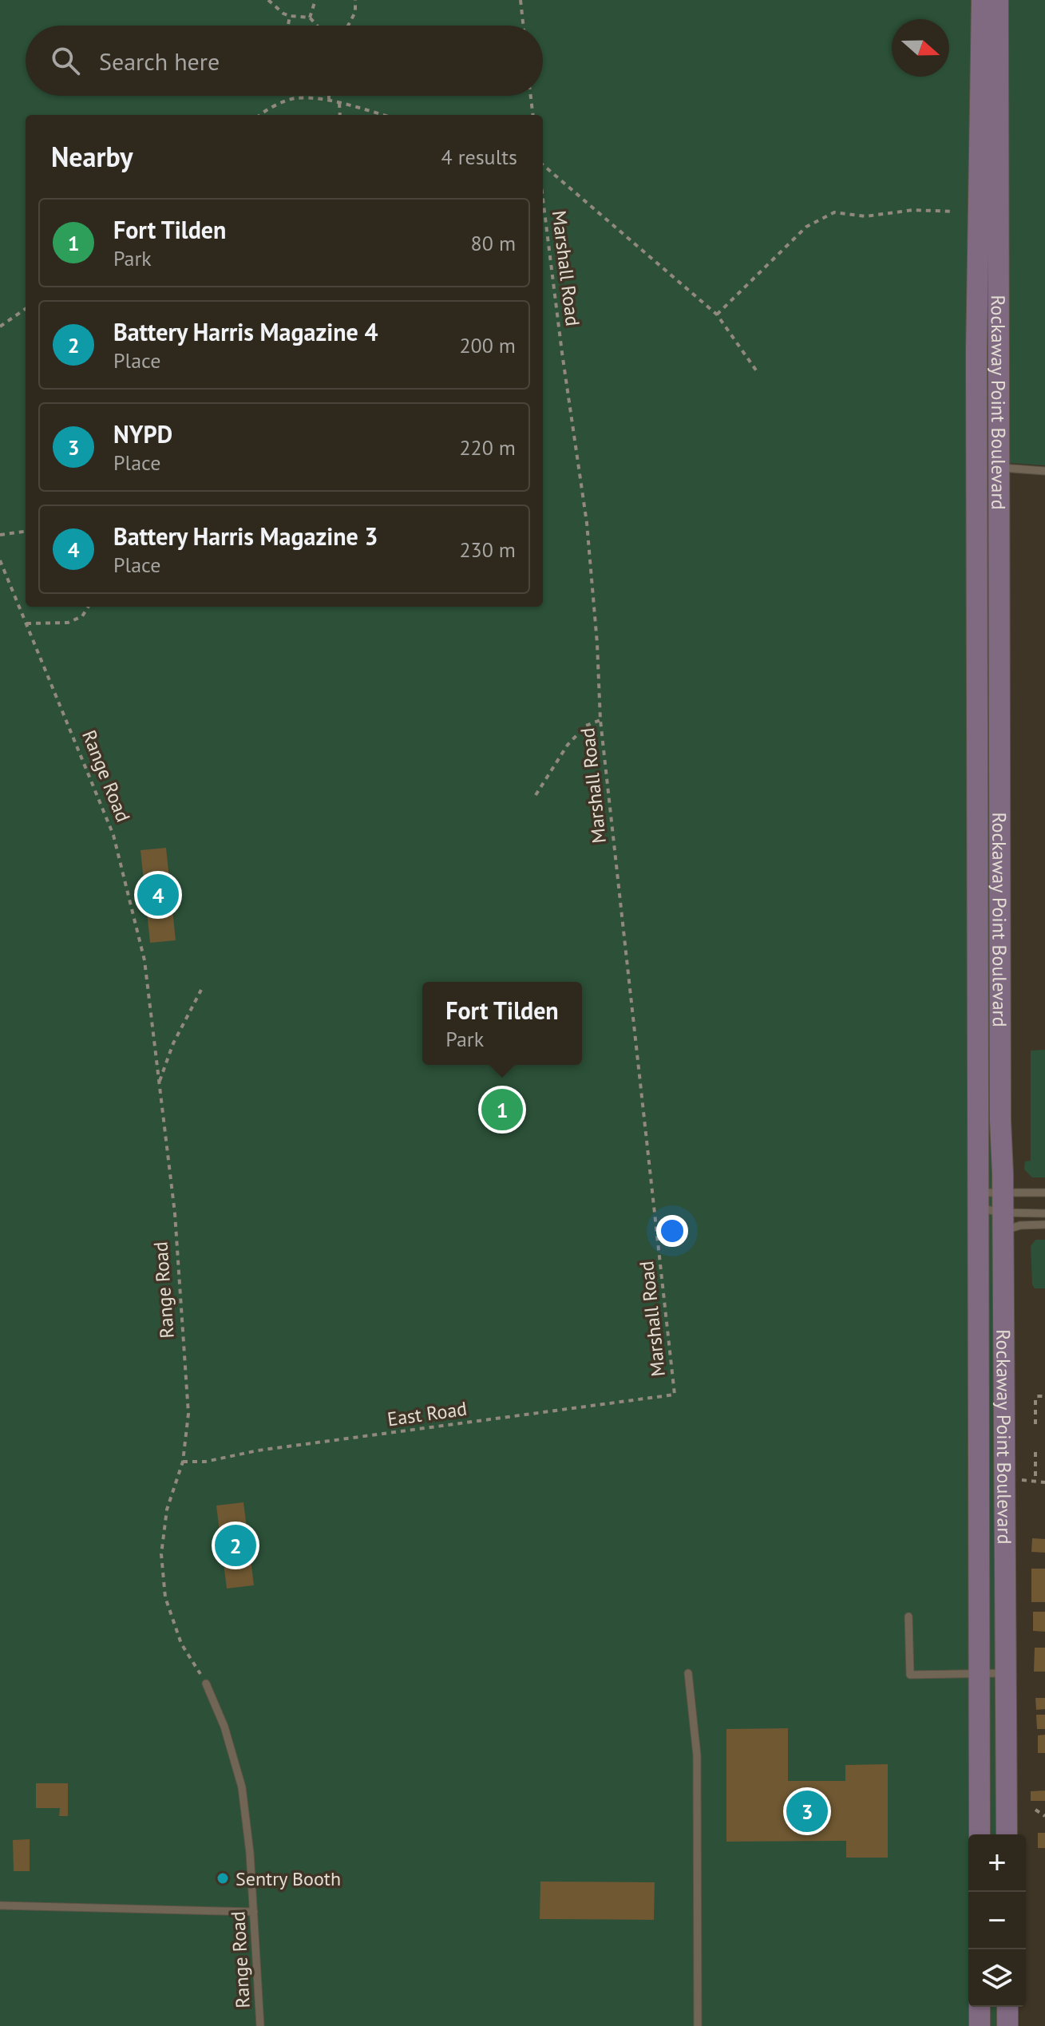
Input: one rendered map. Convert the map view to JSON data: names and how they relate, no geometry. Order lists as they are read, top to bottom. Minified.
{"streets":{"street":["Rockaway Point Boulevard"],"lane":["Range Road"],"path":["Marshall Road","East Road"]},"crossings":[["Marshall Road","East Road"],["Range Road","East Road"]],"places":["Sentry Booth"],"north":"right","page":{"search":"Search here","heading":["Nearby","4 results"],"list":[{"mark":"1","name":"Fort Tilden","note":"Park","value":"80 m"},{"mark":"2","name":"Battery Harris Magazine 4","note":"Place","value":"200 m"},{"mark":"3","name":"NYPD","note":"Place","value":"220 m"},{"mark":"4","name":"Battery Harris Magazine 3","note":"Place","value":"230 m"}],"pins":["4","1","2","3"],"popup":["Fort Tilden","Park"],"map_buttons":["+","−"]}}
